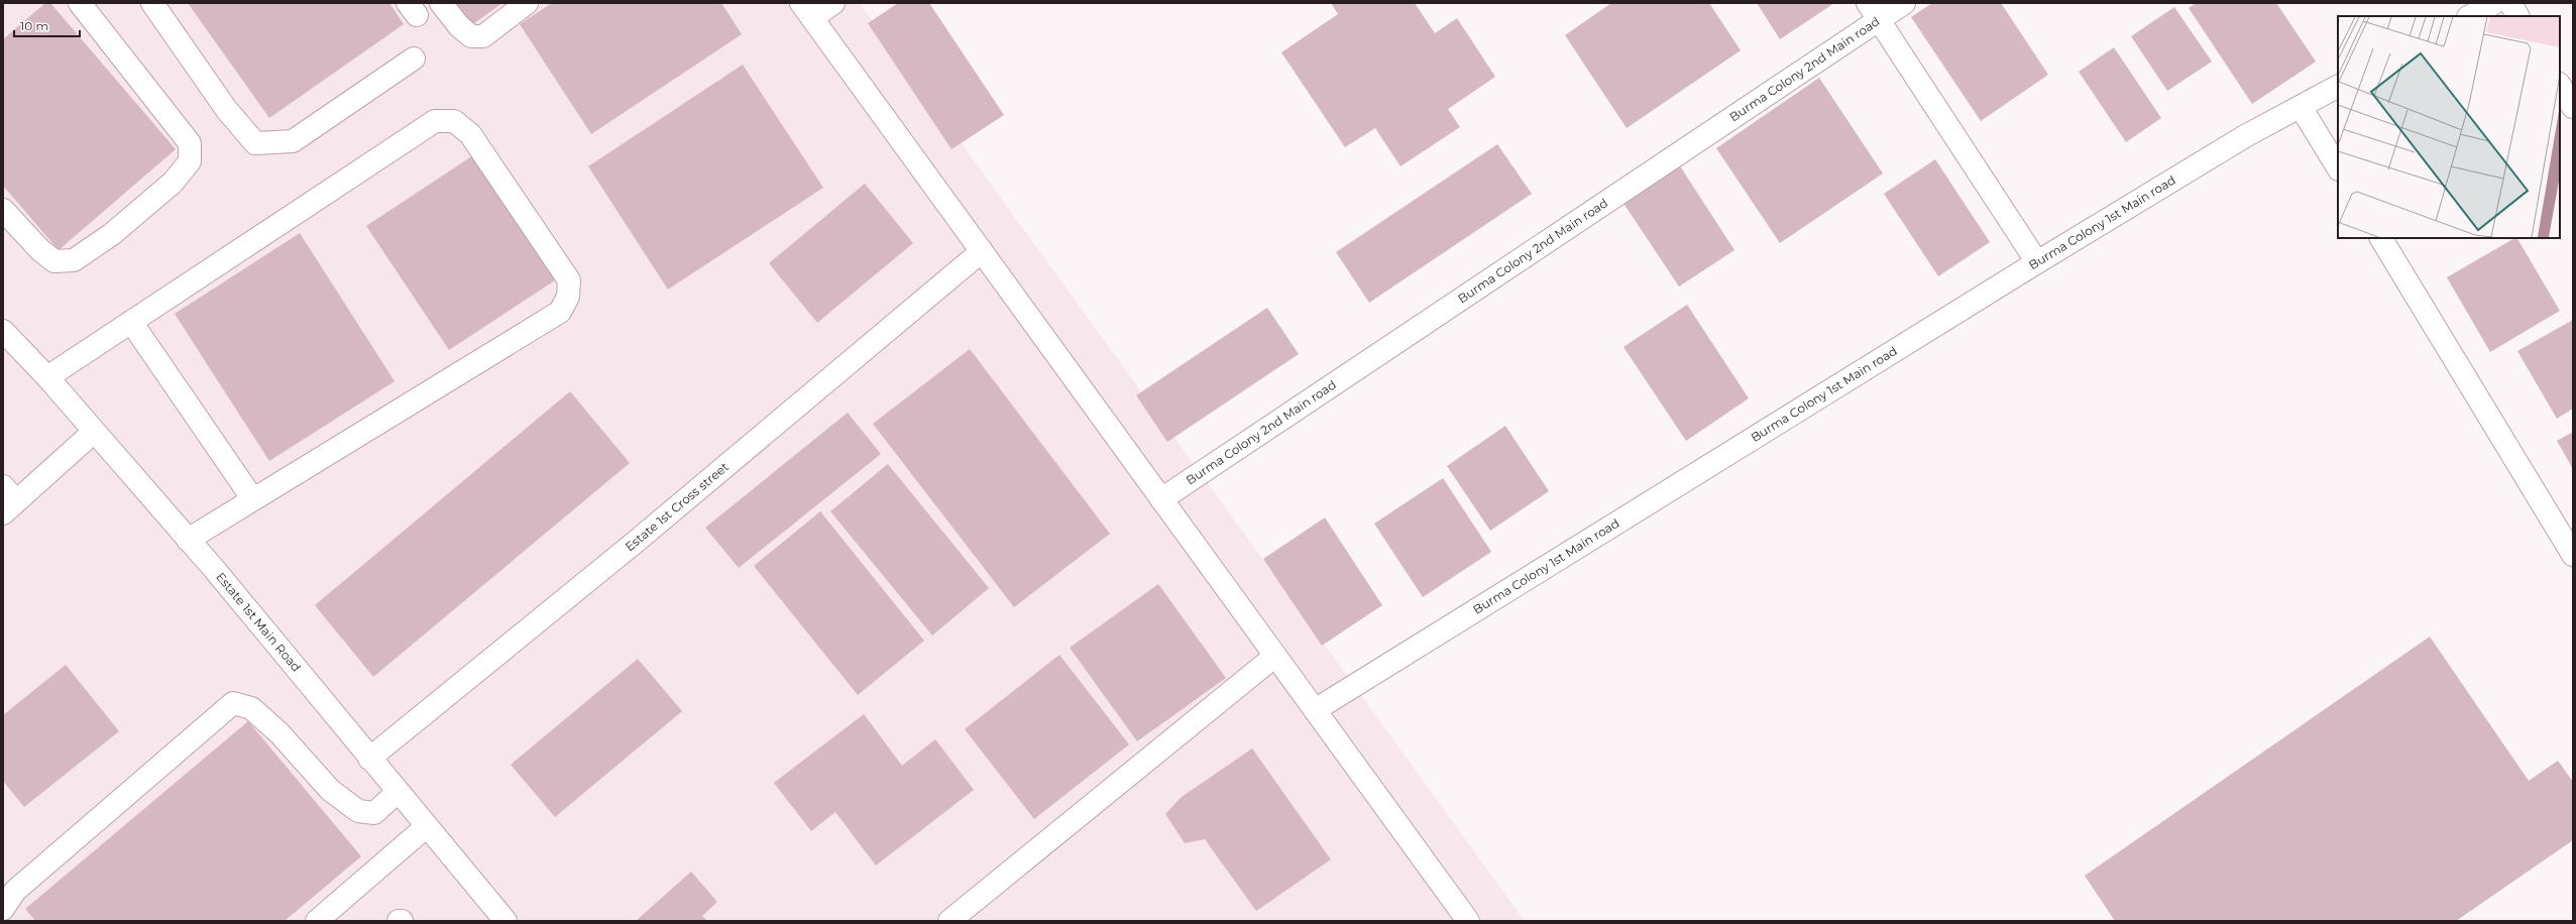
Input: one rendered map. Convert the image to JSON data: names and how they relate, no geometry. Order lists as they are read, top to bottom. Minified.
{"streets":{"street":["Burma Colony 2nd Main road","Burma Colony 1st Main road","Estate 1st Cross street","Estate 1st Main Road"]},"crossings":[["Estate 1st Cross street","Estate 1st Main Road"]],"scale_bar":"10 m"}
